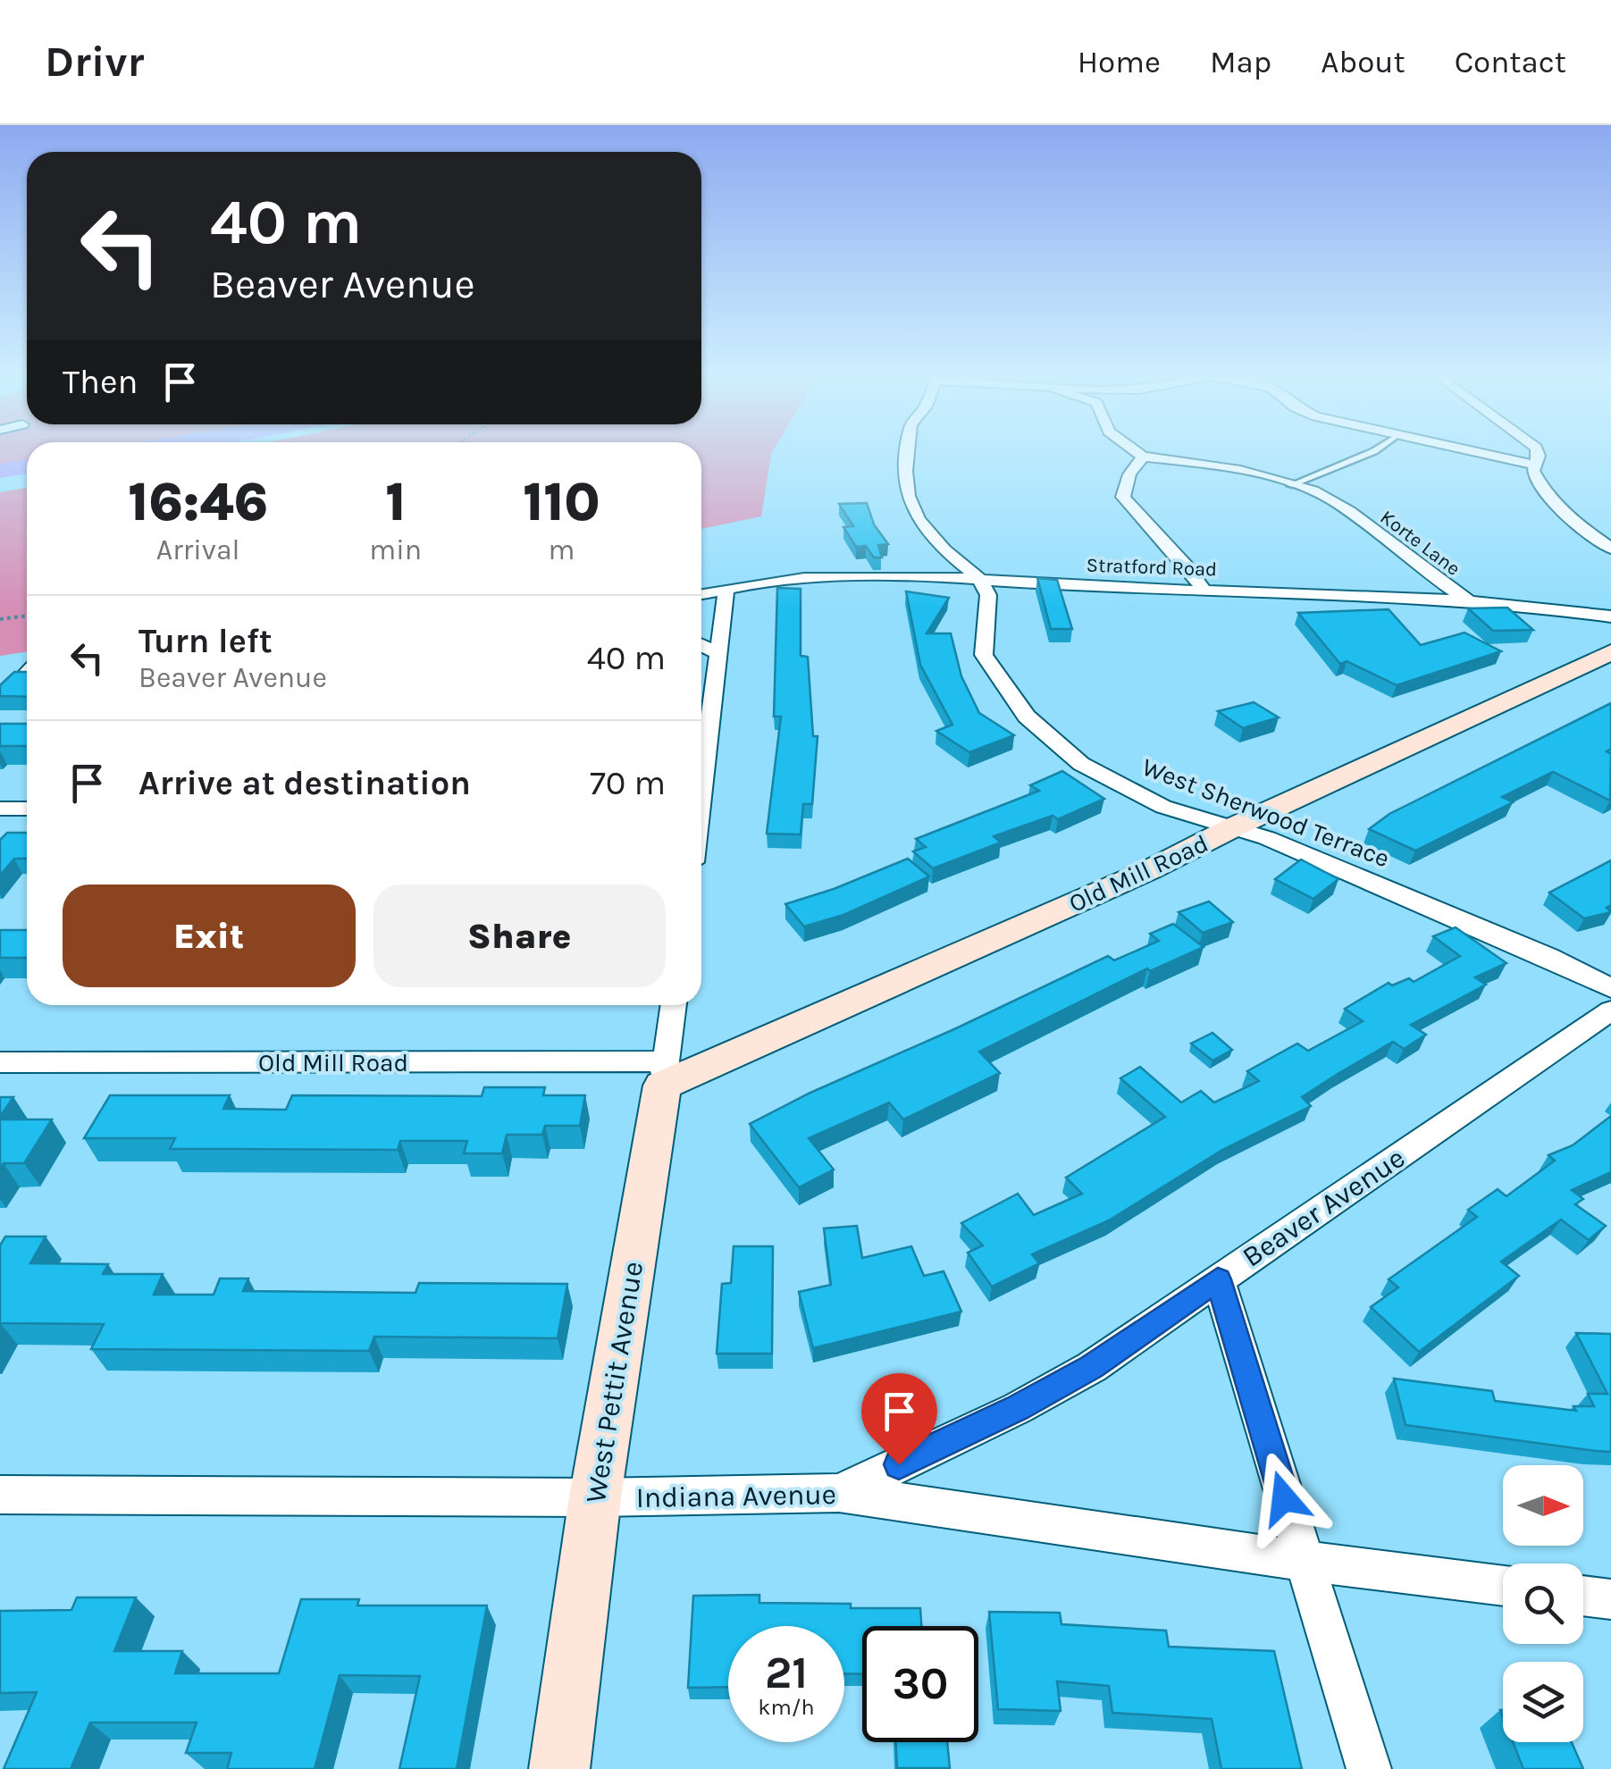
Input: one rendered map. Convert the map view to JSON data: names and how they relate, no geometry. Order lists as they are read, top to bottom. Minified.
{"streets":{"main road":["Old Mill Road","West Pettit Avenue"],"street":["Korte Lane","Stratford Road","West Sherwood Terrace","Beaver Avenue","Indiana Avenue"]},"crossings":[["Korte Lane","Stratford Road"],["Stratford Road","West Sherwood Terrace"],["West Sherwood Terrace","Old Mill Road"],["Old Mill Road","West Pettit Avenue"],["Beaver Avenue","Indiana Avenue"],["West Pettit Avenue","Indiana Avenue"]],"north":"right","page":{"header":"Drivr","nav":["Home","Map","About","Contact"],"turn":["40 m","Beaver Avenue"],"then":"Then","eta":["16:46","Arrival","1","min","110","m"],"list":[{"name":"Turn left","note":"Beaver Avenue","value":"40 m"},{"name":"Arrive at destination","value":"70 m"}],"buttons":["Exit","Share"],"speed":"21 km/h","limit":"30"}}
